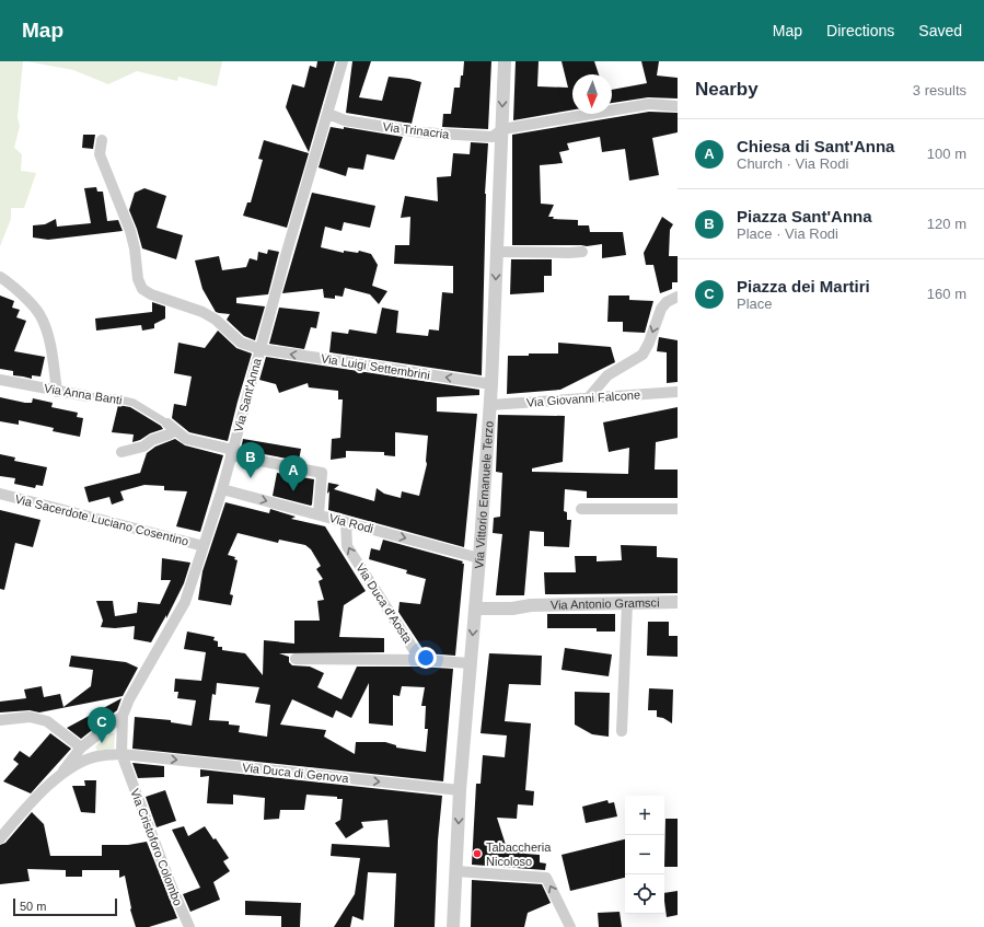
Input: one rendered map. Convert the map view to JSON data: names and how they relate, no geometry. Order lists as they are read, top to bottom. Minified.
{"streets":{"street":["Via Trinacria","Via Luigi Settembrini","Via Anna Banti","Via Sant'Anna","Via Giovanni Falcone","Via Vittorio Emanuele Terzo","Via Sacerdote Luciano Cosentino","Via Rodi","Via Duca d'Aosta","Via Antonio Gramsci","Via Duca di Genova","Via Cristoforo Colombo"]},"crossings":[["Via Trinacria","Via Sant'Anna"],["Via Trinacria","Via Vittorio Emanuele Terzo"],["Via Luigi Settembrini","Via Sant'Anna"],["Via Luigi Settembrini","Via Vittorio Emanuele Terzo"],["Via Anna Banti","Via Sant'Anna"],["Via Anna Banti","Via Rodi"],["Via Sant'Anna","Via Sacerdote Luciano Cosentino"],["Via Sant'Anna","Via Rodi"],["Via Giovanni Falcone","Via Vittorio Emanuele Terzo"],["Via Vittorio Emanuele Terzo","Via Rodi"],["Via Vittorio Emanuele Terzo","Via Antonio Gramsci"],["Via Vittorio Emanuele Terzo","Via Duca di Genova"],["Via Rodi","Via Duca d'Aosta"],["Via Duca di Genova","Via Cristoforo Colombo"]],"one_way":["Via Luigi Settembrini","Via Vittorio Emanuele Terzo","Via Rodi","Via Duca d'Aosta","Via Duca di Genova"],"places":["Tabaccheria Nicoloso"],"scale_bar":"50 m","north":"bottom","page":{"header":"Map","nav":["Map","Directions","Saved"],"heading":["Nearby","3 results"],"list":[{"mark":"A","name":"Chiesa di Sant'Anna","note":"Church · Via Rodi","value":"100 m"},{"mark":"B","name":"Piazza Sant'Anna","note":"Place · Via Rodi","value":"120 m"},{"mark":"C","name":"Piazza dei Martiri","note":"Place","value":"160 m"}],"pins":["B","A","C"],"map_buttons":["+","−"],"scale":"50 m"}}
